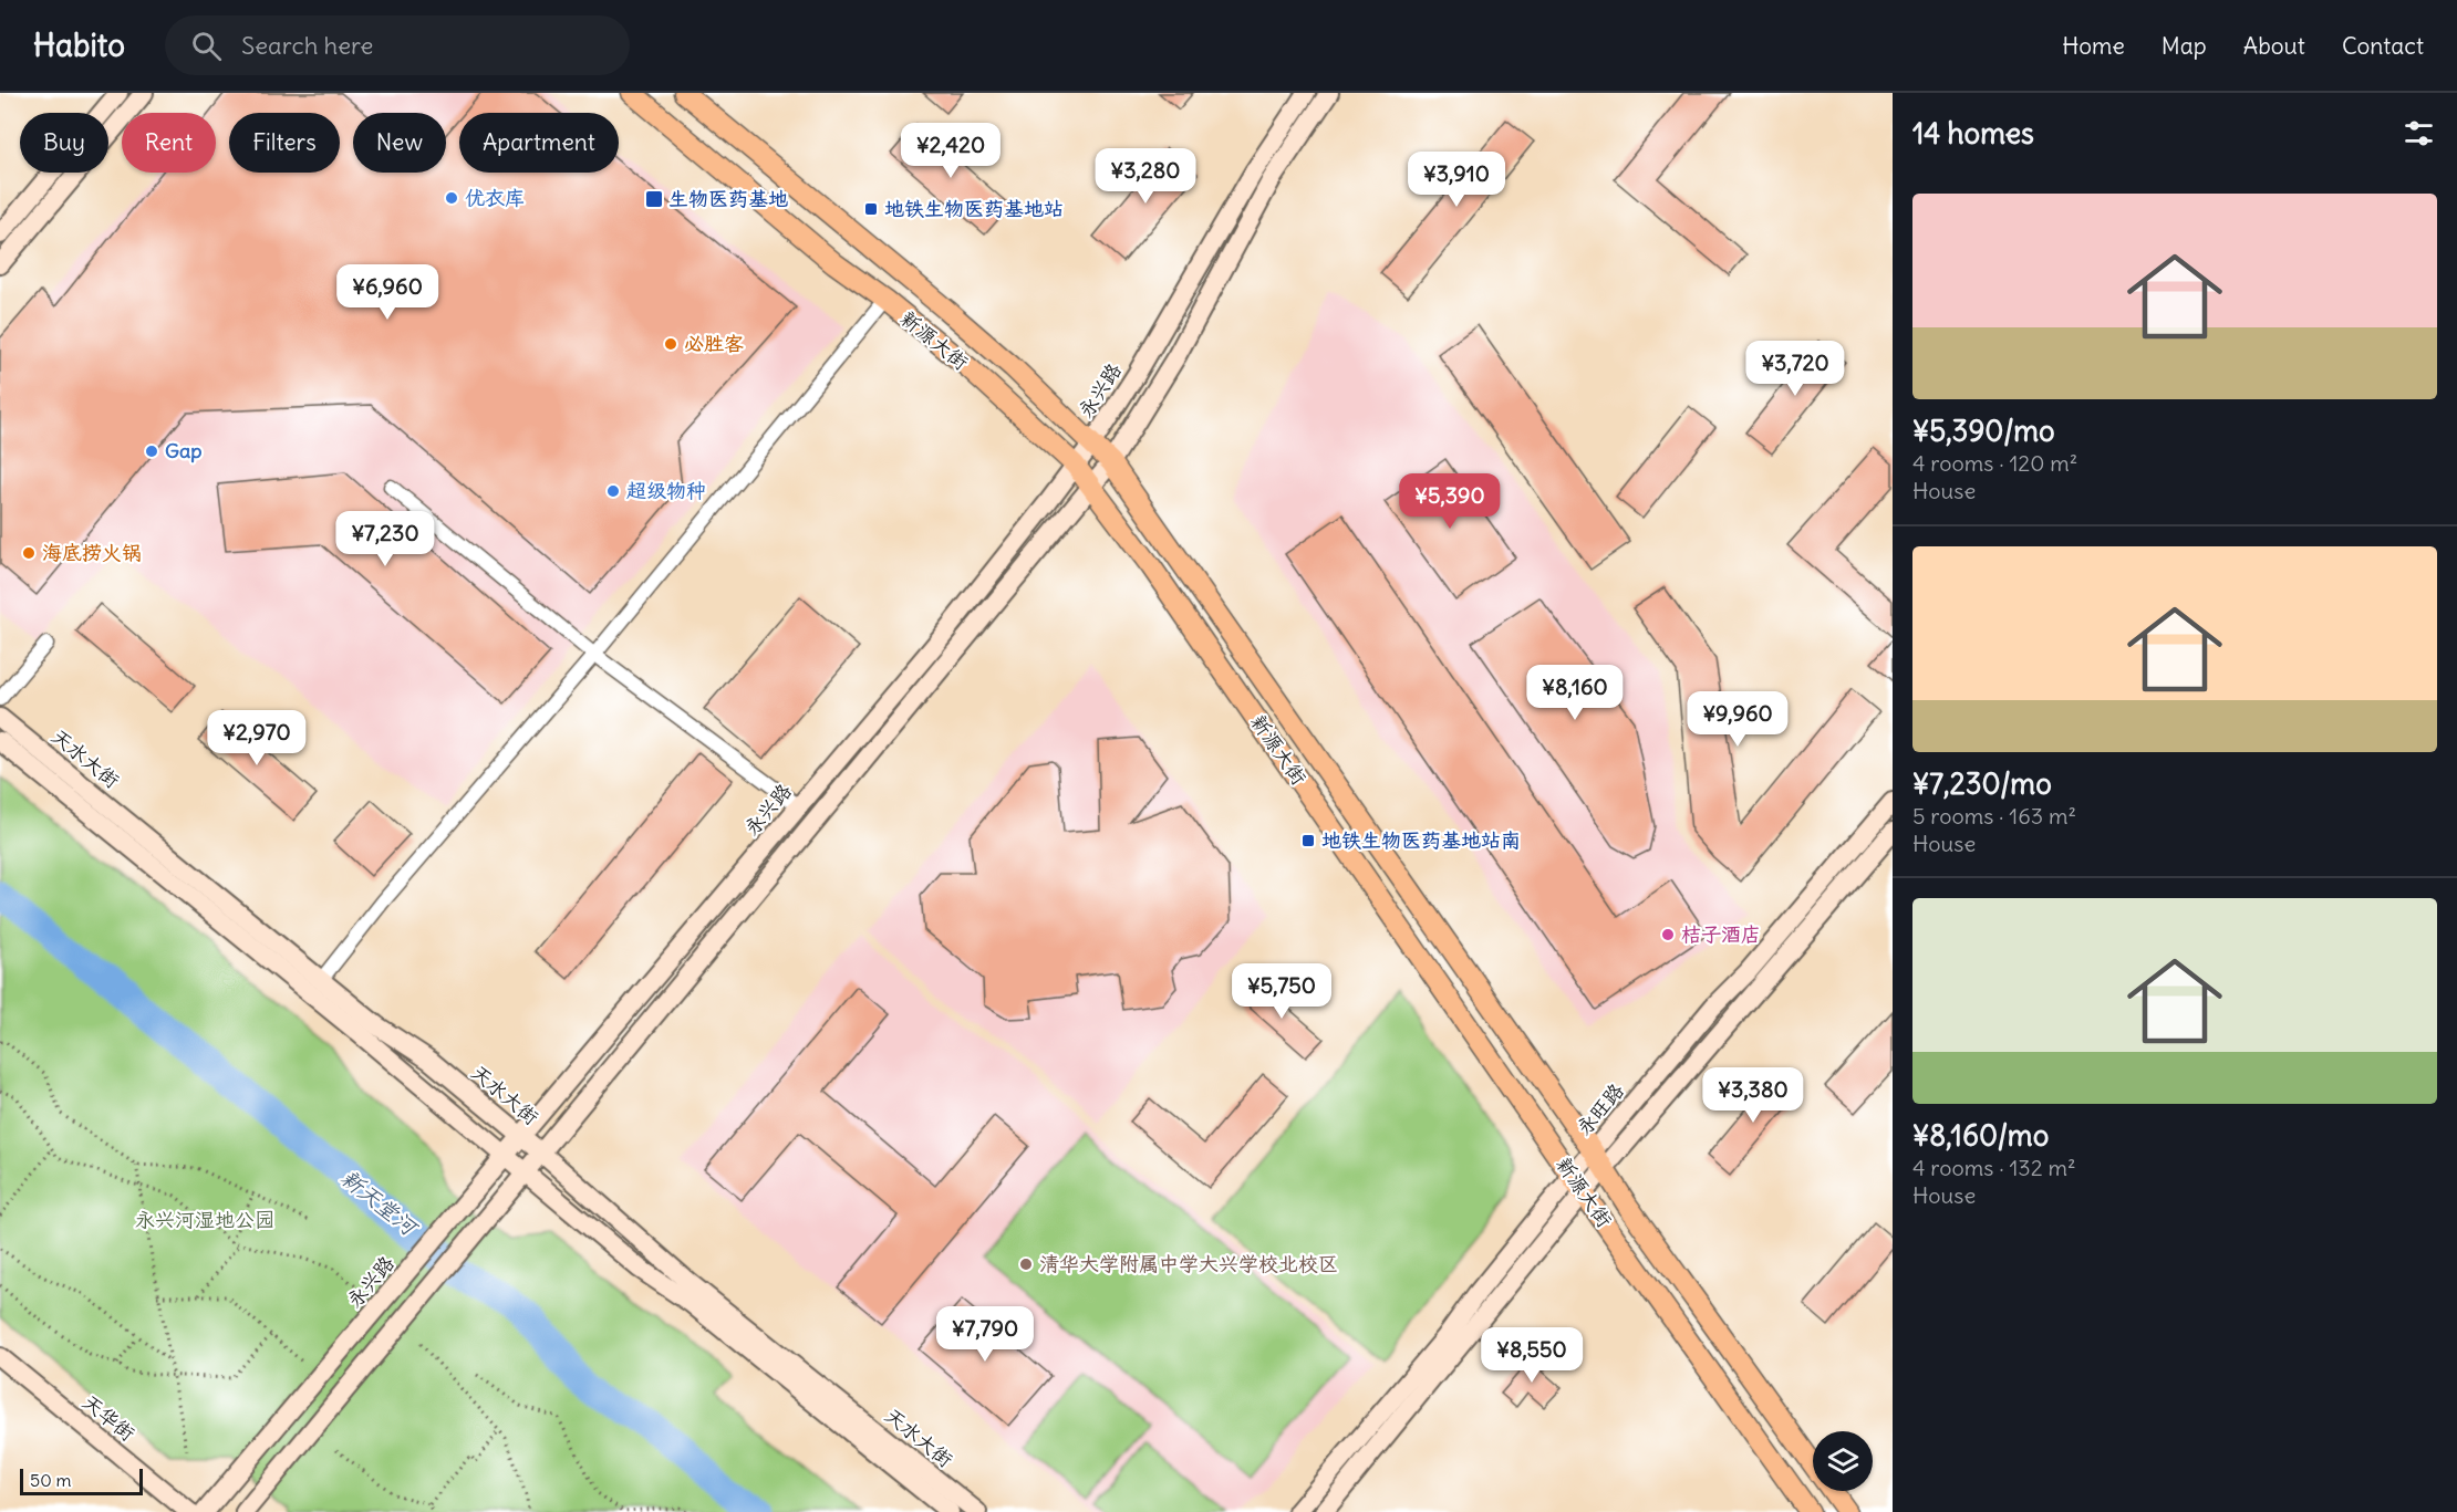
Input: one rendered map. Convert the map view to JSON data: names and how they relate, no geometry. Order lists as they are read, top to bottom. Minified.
{"streets":{"main road":["新源大街","永兴路","天水大街","永旺路","天华街"]},"crossings":[["新源大街","永兴路"],["新源大街","永旺路"],["永兴路","天水大街"]],"water":["新天堂河"],"parks":["永兴河湿地公园"],"places":{"other":["优衣库","必胜客","Gap","超级物种","海底捞火锅","桔子酒店","清华大学附属中学大兴学校北校区"],"transit":["生物医药基地","地铁生物医药基地站","地铁生物医药基地站南"]},"scale_bar":"50 m","page":{"header":"Habito","search":"Search here","nav":["Home","Map","About","Contact"],"heading":"14 homes","chip":["Buy","Rent","Filters","New","Apartment"],"price":["¥2,420","¥3,280","¥3,910","¥6,960","¥3,720","¥5,390","¥7,230","¥8,160","¥9,960","¥2,970","¥5,750","¥3,380","¥7,790","¥8,550"],"list":[{"name":"¥5,390/mo","note":"4 rooms · 120 m² · House"},{"name":"¥7,230/mo","note":"5 rooms · 163 m² · House"},{"name":"¥8,160/mo","note":"4 rooms · 132 m² · House"}],"scale":"50 m"}}
